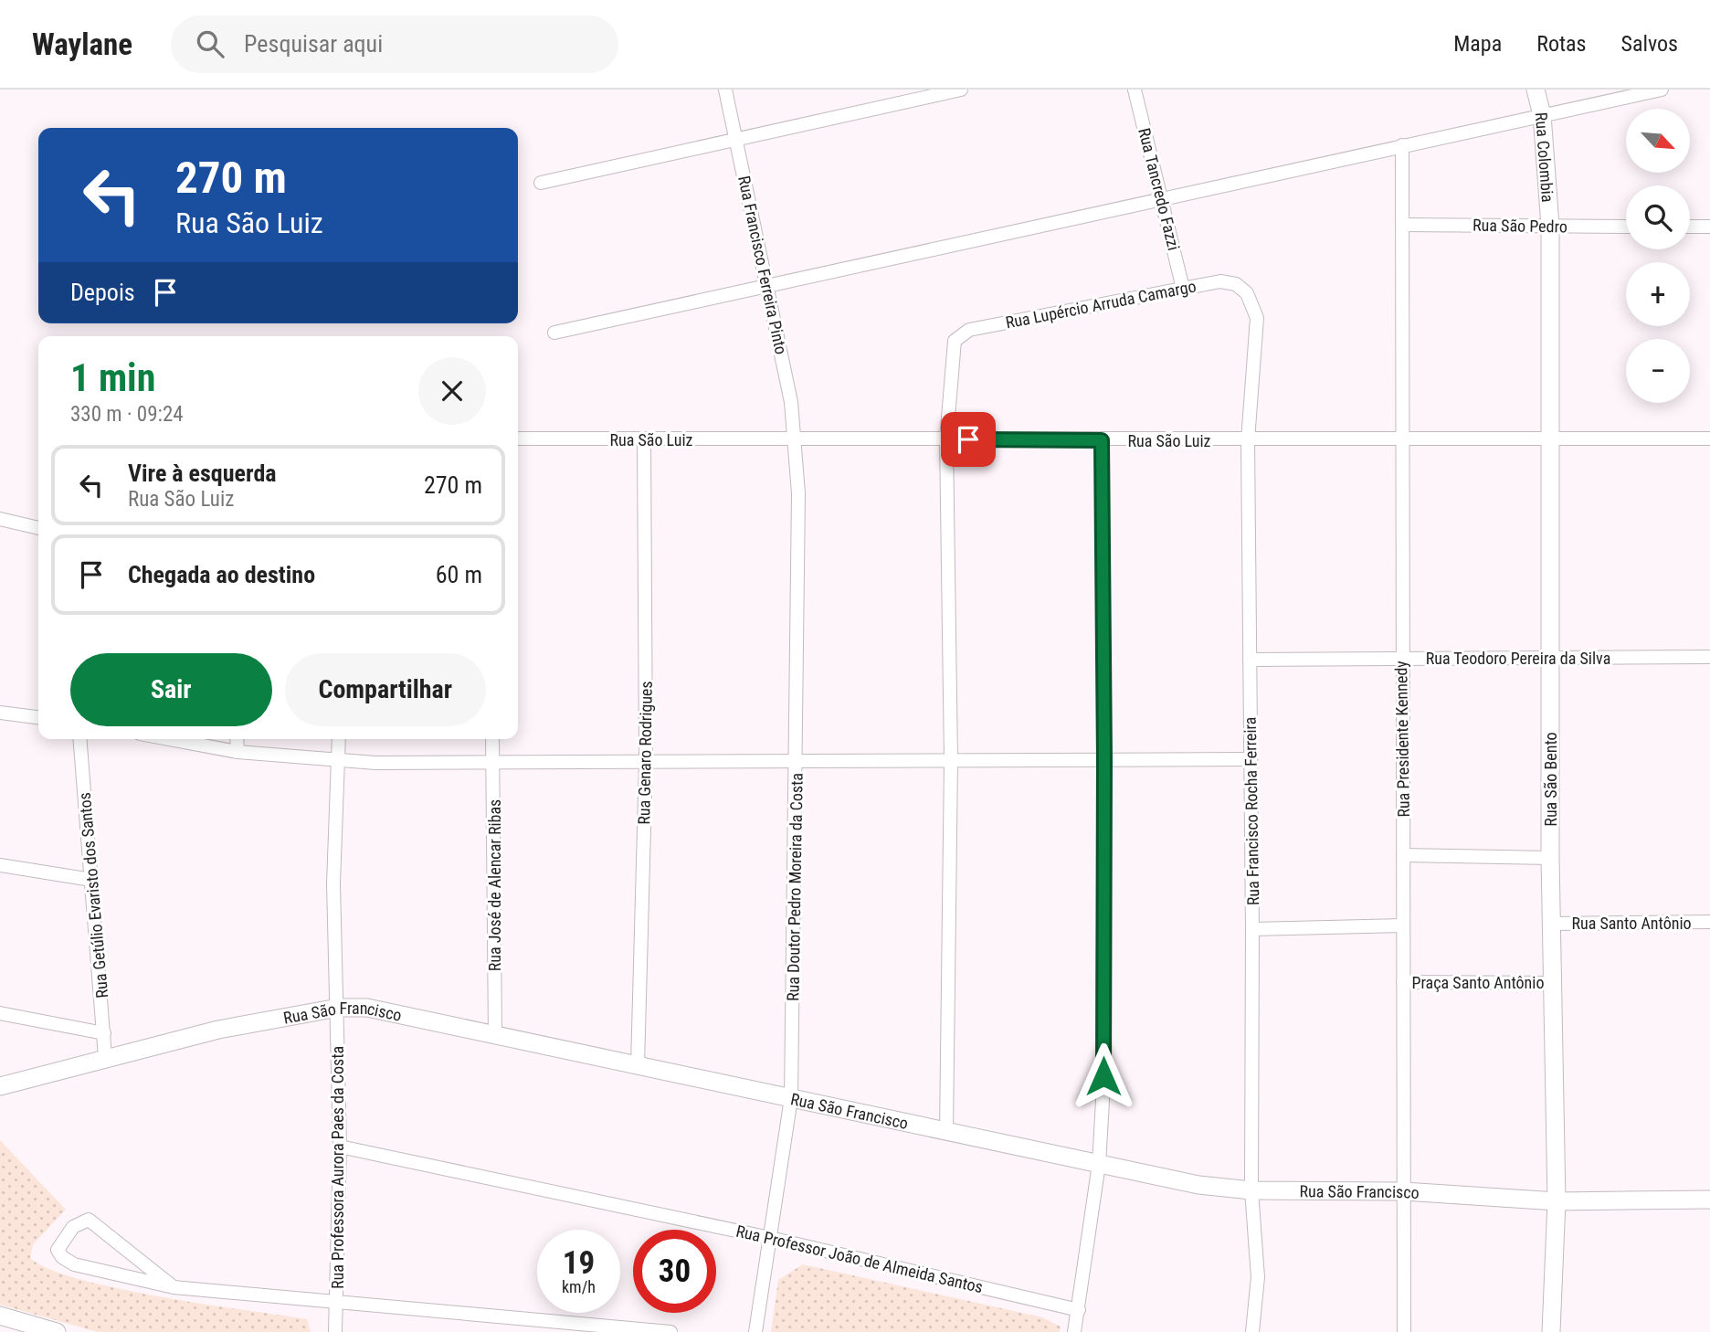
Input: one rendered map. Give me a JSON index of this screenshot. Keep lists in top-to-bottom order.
{
  "streets": {
    "street": [
      "Rua Colombia",
      "Rua Tancredo Fazzi",
      "Rua São Pedro",
      "Rua Francisco Ferreira Pinto",
      "Rua Lupércio Arruda Camargo",
      "Rua São Luiz",
      "Rua Teodoro Pereira da Silva",
      "Rua Presidente Kennedy",
      "Rua Genaro Rodrigues",
      "Rua São Bento",
      "Rua Francisco Rocha Ferreira",
      "Rua José de Alencar Ribas",
      "Rua Doutor Pedro Moreira da Costa",
      "Rua Getúlio Evaristo dos Santos",
      "Rua Santo Antônio",
      "Praça Santo Antônio",
      "Rua São Francisco",
      "Rua Professora Aurora Paes da Costa",
      "Rua Professor João de Almeida Santos"
    ]
  },
  "crossings": [
    ["Rua Colombia", "Rua São Pedro"],
    ["Rua Colombia", "Rua São Bento"],
    ["Rua Tancredo Fazzi", "Rua Lupércio Arruda Camargo"],
    ["Rua São Pedro", "Rua Presidente Kennedy"],
    ["Rua São Pedro", "Rua São Bento"],
    ["Rua Francisco Ferreira Pinto", "Rua São Luiz"],
    ["Rua Francisco Ferreira Pinto", "Rua Doutor Pedro Moreira da Costa"],
    ["Rua Lupércio Arruda Camargo", "Rua São Luiz"],
    ["Rua Lupércio Arruda Camargo", "Rua Francisco Rocha Ferreira"],
    ["Rua São Luiz", "Rua Presidente Kennedy"],
    ["Rua São Luiz", "Rua Genaro Rodrigues"],
    ["Rua São Luiz", "Rua São Bento"],
    ["Rua São Luiz", "Rua Francisco Rocha Ferreira"],
    ["Rua São Luiz", "Rua Doutor Pedro Moreira da Costa"],
    ["Rua Teodoro Pereira da Silva", "Rua Presidente Kennedy"],
    ["Rua Teodoro Pereira da Silva", "Rua São Bento"],
    ["Rua Teodoro Pereira da Silva", "Rua Francisco Rocha Ferreira"],
    ["Rua Presidente Kennedy", "Praça Santo Antônio"],
    ["Rua Presidente Kennedy", "Rua São Francisco"],
    ["Rua Genaro Rodrigues", "Rua São Francisco"],
    ["Rua São Bento", "Rua Santo Antônio"],
    ["Rua São Bento", "Praça Santo Antônio"],
    ["Rua São Bento", "Rua São Francisco"],
    ["Rua Francisco Rocha Ferreira", "Rua São Francisco"],
    ["Rua José de Alencar Ribas", "Rua São Francisco"],
    ["Rua Doutor Pedro Moreira da Costa", "Rua São Francisco"],
    ["Rua Doutor Pedro Moreira da Costa", "Rua Professor João de Almeida Santos"],
    ["Rua Getúlio Evaristo dos Santos", "Rua São Francisco"],
    ["Rua São Francisco", "Rua Professora Aurora Paes da Costa"],
    ["Rua Professora Aurora Paes da Costa", "Rua Professor João de Almeida Santos"]
  ],
  "north": "bottom right",
  "page": {
    "header": "Waylane",
    "search": "Pesquisar aqui",
    "nav": ["Mapa", "Rotas", "Salvos"],
    "map_buttons": ["+", "−"],
    "turn": ["270 m", "Rua São Luiz"],
    "then": "Depois",
    "heading": ["1 min", "330 m · 09:24"],
    "list": [
      {
        "name": "Vire à esquerda",
        "note": "Rua São Luiz",
        "value": "270 m"
      },
      {
        "name": "Chegada ao destino",
        "value": "60 m"
      }
    ],
    "buttons": ["Sair", "Compartilhar"],
    "speed": "19 km/h",
    "limit": "30"
  }
}
